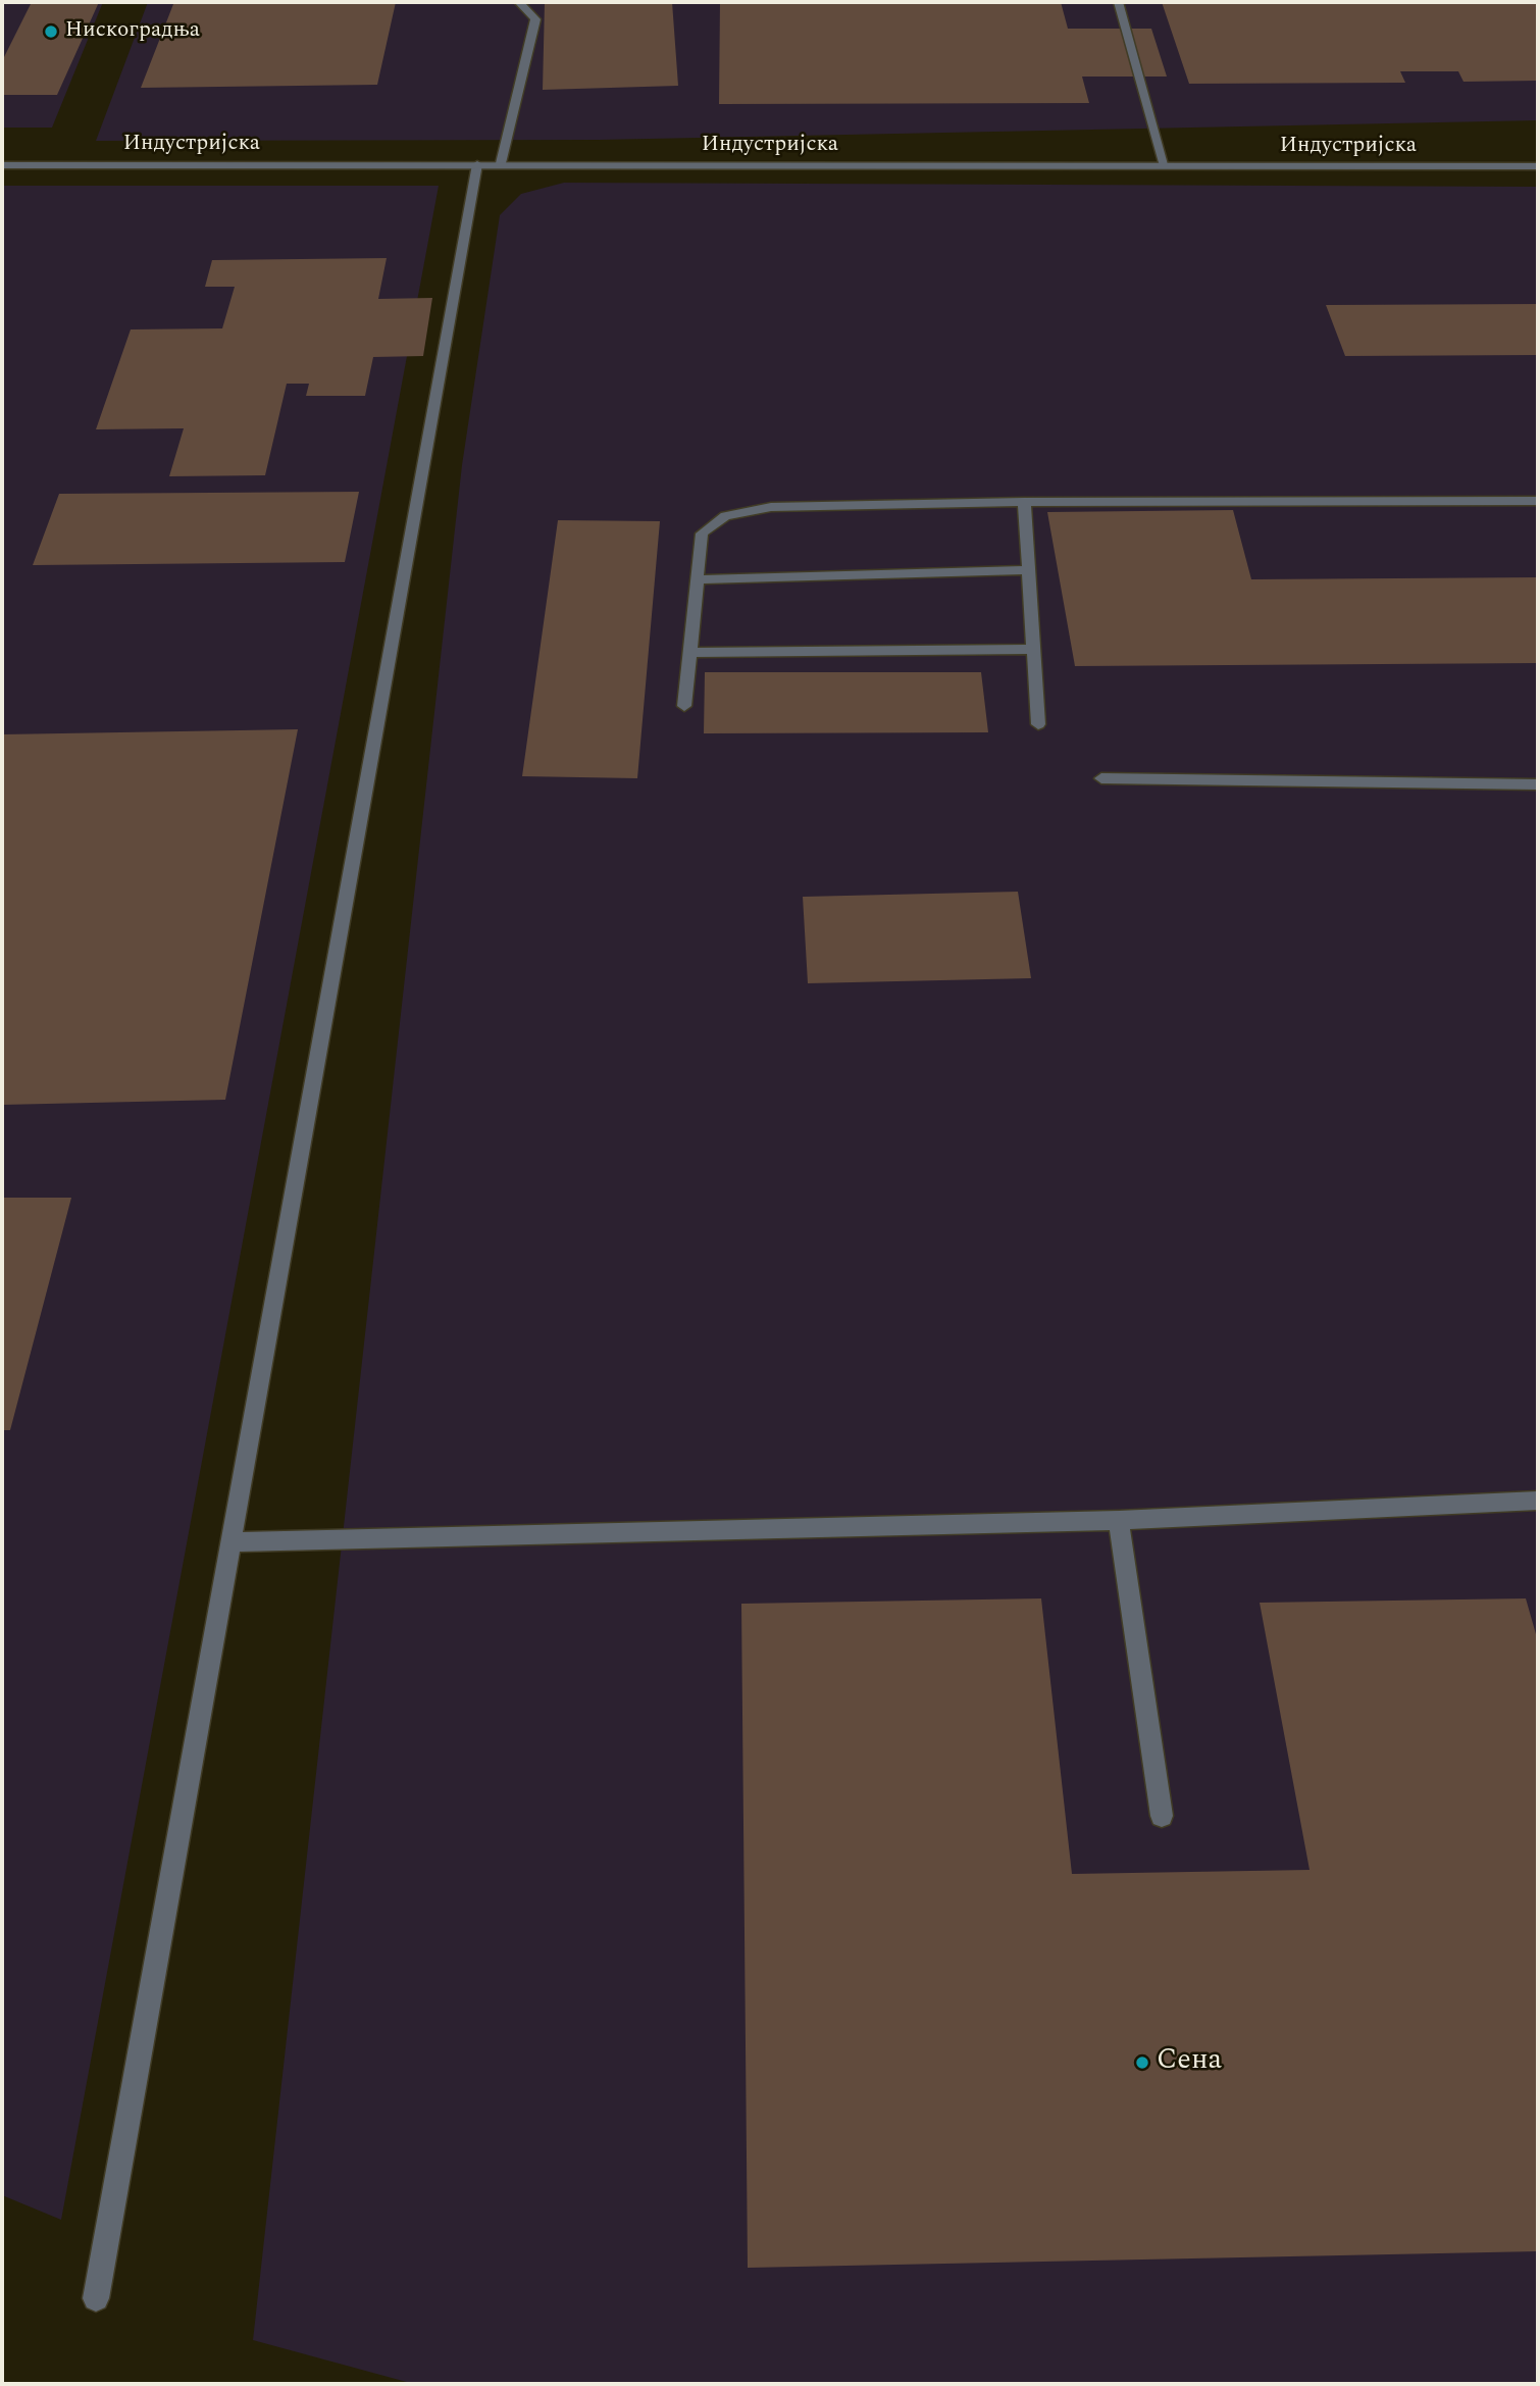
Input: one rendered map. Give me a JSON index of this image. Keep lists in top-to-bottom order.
{
  "streets": {
    "street": ["Индустријска"]
  },
  "places": ["Нискоградња", "Сена"]
}
